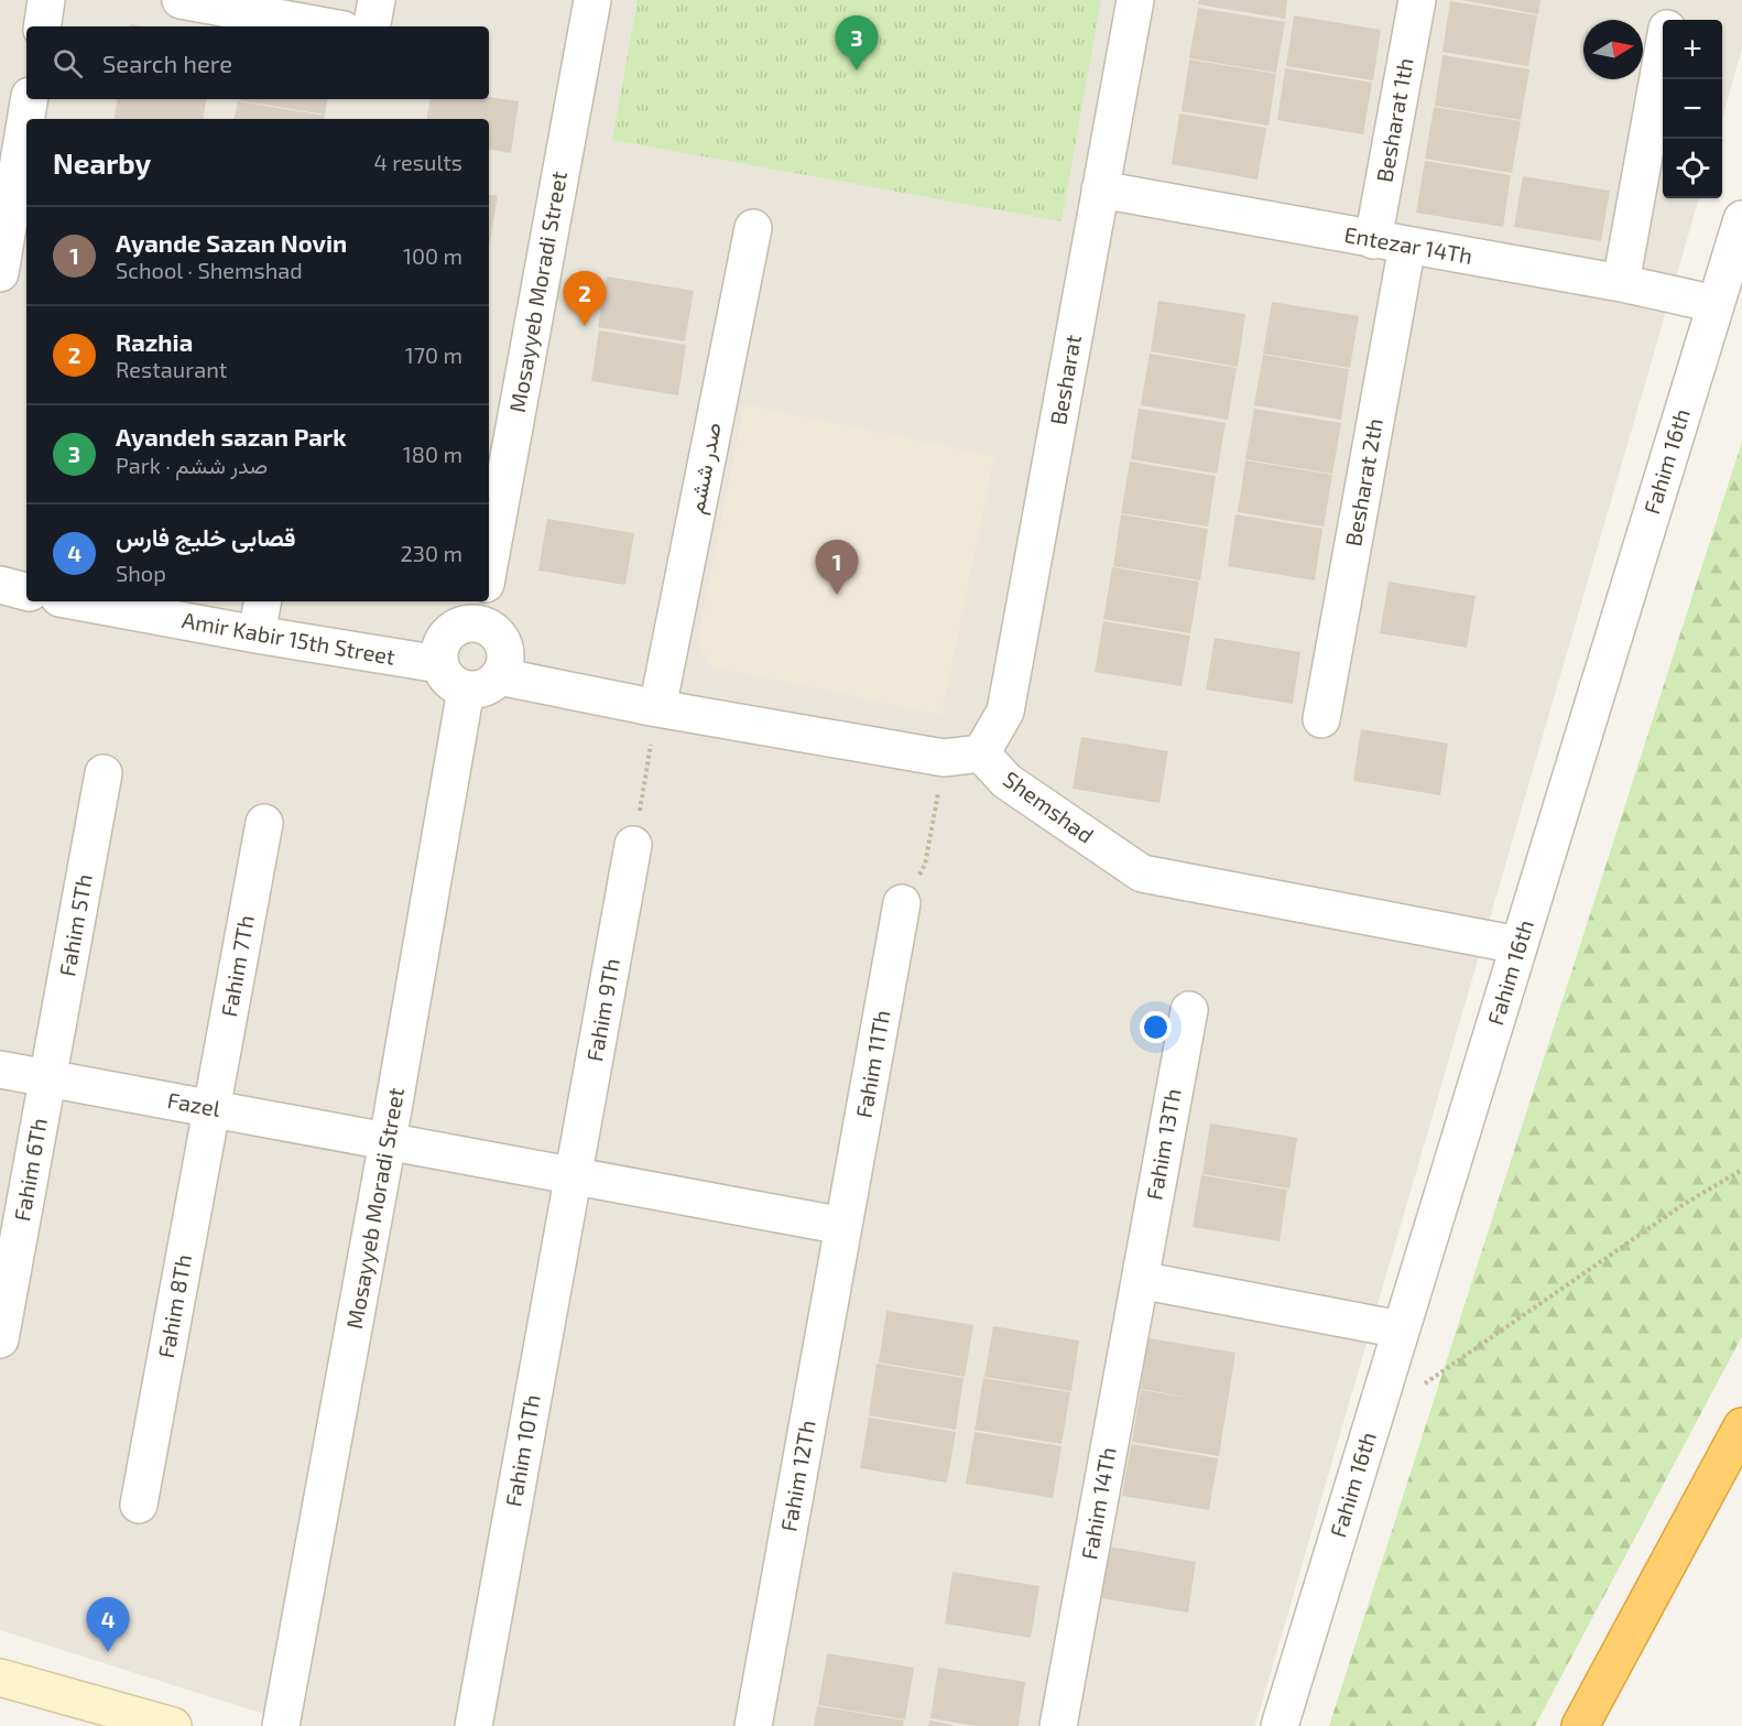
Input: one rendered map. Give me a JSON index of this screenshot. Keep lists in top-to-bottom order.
{
  "streets": {
    "street": [
      "Besharat 1th",
      "Entezar 14Th",
      "Mosayyeb Moradi Street",
      "Besharat",
      "Fahim 16th",
      "صدر ششم",
      "Besharat 2th",
      "Amir Kabir 15th Street",
      "Shemshad",
      "Fahim 5Th",
      "Fahim 7Th",
      "Fahim 9Th",
      "Fahim 11Th",
      "Fazel",
      "Fahim 13Th",
      "Fahim 6Th",
      "Fahim 8Th",
      "Fahim 10Th",
      "Fahim 12Th",
      "Fahim 14Th"
    ]
  },
  "crossings": [
    ["Besharat 1th", "Entezar 14Th"],
    ["Entezar 14Th", "Besharat"],
    ["Entezar 14Th", "Fahim 16th"],
    ["Entezar 14Th", "Besharat 2th"],
    ["Mosayyeb Moradi Street", "Amir Kabir 15th Street"],
    ["Mosayyeb Moradi Street", "Fazel"],
    ["Besharat", "Shemshad"],
    ["Fahim 16th", "Shemshad"],
    ["Fahim 5Th", "Fazel"],
    ["Fahim 5Th", "Fahim 6Th"],
    ["Fahim 7Th", "Fazel"],
    ["Fahim 7Th", "Fahim 8Th"],
    ["Fahim 9Th", "Fazel"],
    ["Fahim 9Th", "Fahim 10Th"],
    ["Fahim 11Th", "Fazel"],
    ["Fahim 11Th", "Fahim 12Th"],
    ["Fazel", "Fahim 6Th"],
    ["Fazel", "Fahim 8Th"],
    ["Fazel", "Fahim 10Th"],
    ["Fazel", "Fahim 12Th"],
    ["Fahim 13Th", "Fahim 14Th"]
  ],
  "north": "right",
  "page": {
    "pins": [
      "3",
      "2",
      "1",
      "4"
    ],
    "map_buttons": ["+", "−"],
    "search": "Search here",
    "heading": ["Nearby", "4 results"],
    "list": [
      {
        "mark": "1",
        "name": "Ayande Sazan Novin",
        "note": "School · Shemshad",
        "value": "100 m"
      },
      {
        "mark": "2",
        "name": "Razhia",
        "note": "Restaurant",
        "value": "170 m"
      },
      {
        "mark": "3",
        "name": "Ayandeh sazan Park",
        "note": "Park · صدر ششم",
        "value": "180 m"
      },
      {
        "mark": "4",
        "name": "قصابی خلیج فارس",
        "note": "Shop",
        "value": "230 m"
      }
    ]
  }
}
